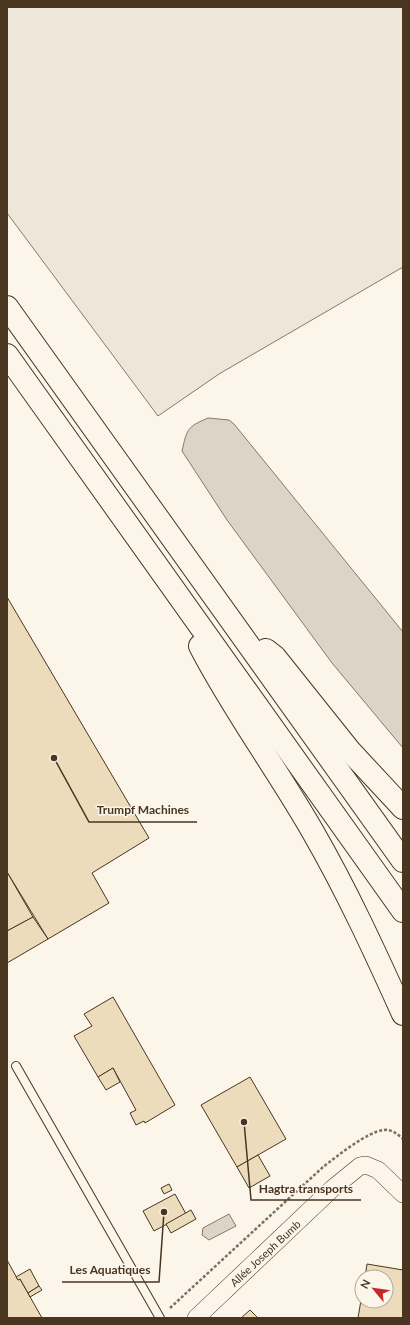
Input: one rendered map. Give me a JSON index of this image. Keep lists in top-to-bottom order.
{
  "streets": {
    "street": ["Allée Joseph Bumb"]
  },
  "places": ["Trumpf Machines", "Hagtra transports", "Les Aquatiques"],
  "north": "top left"
}
